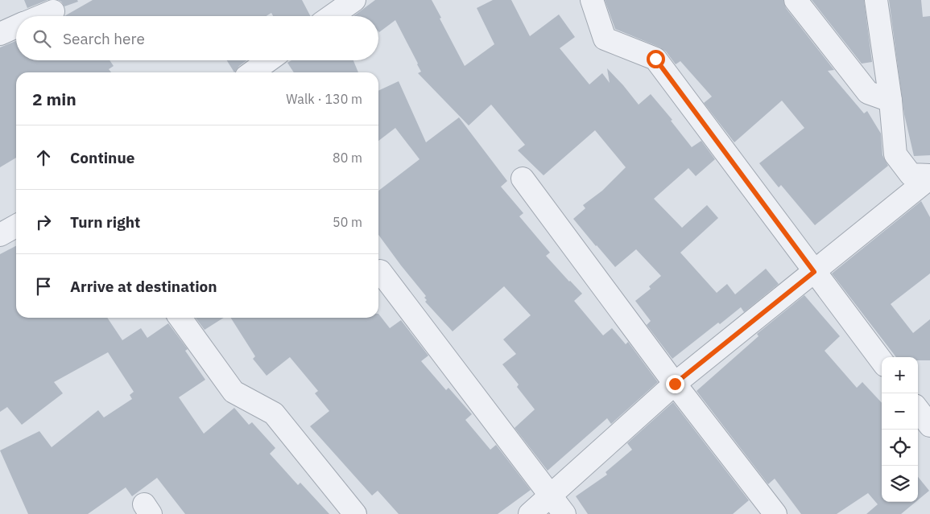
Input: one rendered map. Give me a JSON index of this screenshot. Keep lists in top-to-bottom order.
{
  "page": {
    "search": "Search here",
    "heading": ["2 min", "Walk · 130 m"],
    "list": [
      ["Continue", "80 m"],
      ["Turn right", "50 m"],
      "Arrive at destination"
    ],
    "map_buttons": ["+", "−"]
  }
}
